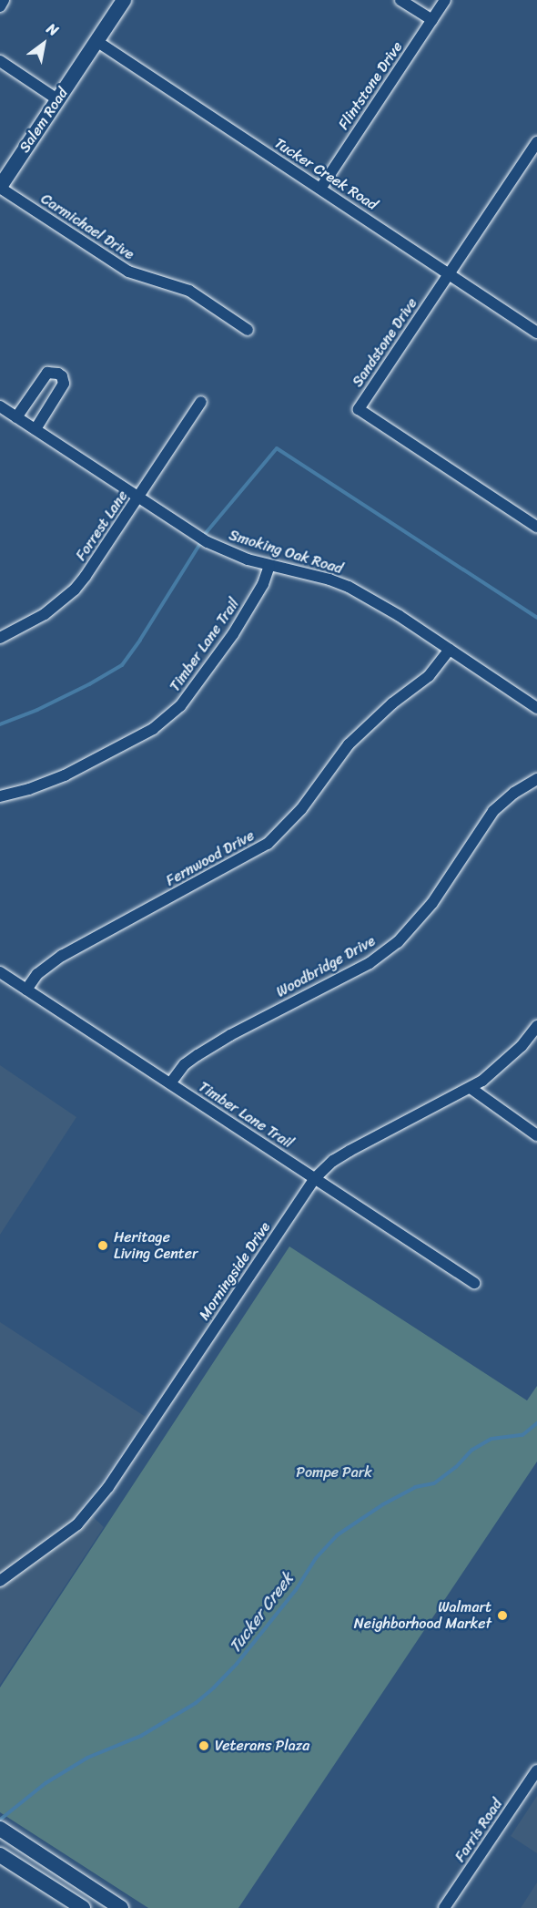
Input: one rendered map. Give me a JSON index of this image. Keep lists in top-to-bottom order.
{
  "streets": {
    "main road": ["Salem Road"],
    "street": [
      "Flintstone Drive",
      "Tucker Creek Road",
      "Carmichael Drive",
      "Sandstone Drive",
      "Forrest Lane",
      "Smoking Oak Road",
      "Timber Lane Trail",
      "Fernwood Drive",
      "Woodbridge Drive",
      "Morningside Drive",
      "Farris Road"
    ]
  },
  "crossings": [
    ["Flintstone Drive", "Tucker Creek Road"],
    ["Salem Road", "Tucker Creek Road"],
    ["Salem Road", "Carmichael Drive"],
    ["Tucker Creek Road", "Sandstone Drive"],
    ["Forrest Lane", "Smoking Oak Road"],
    ["Smoking Oak Road", "Timber Lane Trail"],
    ["Smoking Oak Road", "Fernwood Drive"],
    ["Timber Lane Trail", "Fernwood Drive"],
    ["Timber Lane Trail", "Woodbridge Drive"],
    ["Timber Lane Trail", "Morningside Drive"]
  ],
  "water": ["Tucker Creek"],
  "parks": ["Pompe Park"],
  "places": ["Heritage Living Center", "Walmart Neighborhood Market", "Veterans Plaza"],
  "north": "top right"
}
